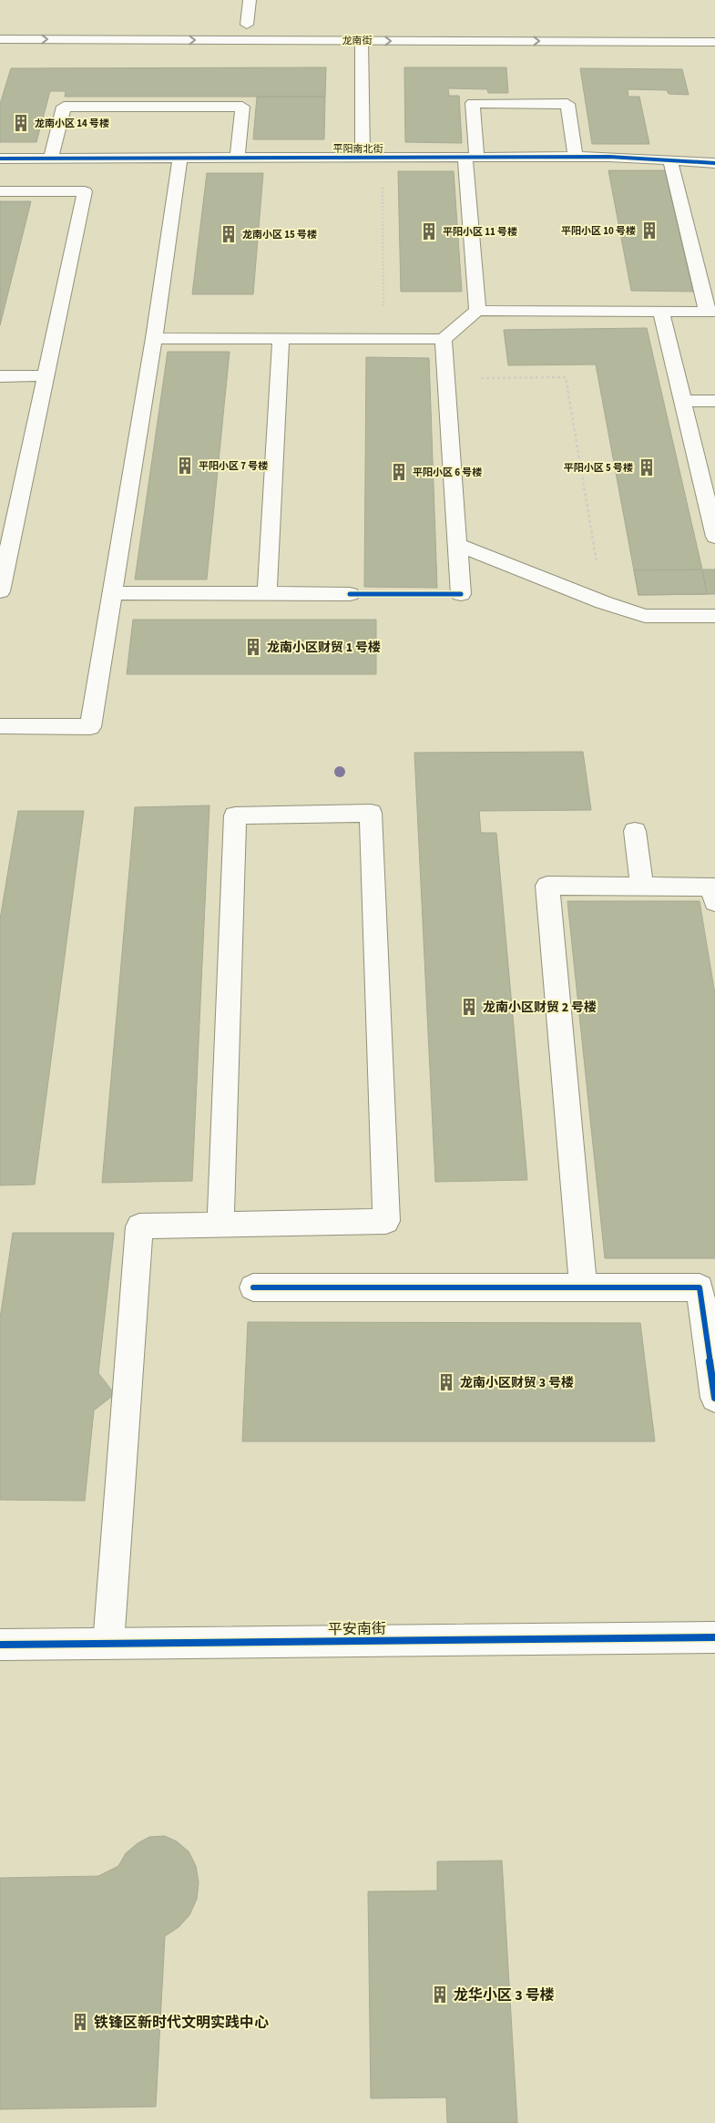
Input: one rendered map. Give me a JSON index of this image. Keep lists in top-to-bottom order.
{
  "streets": {
    "street": ["龙南街", "平阳南北街", "平安南街"]
  },
  "one_way": ["龙南街"],
  "places": {
    "building": [
      "龙南小区 14 号楼",
      "平阳小区 10 号楼",
      "平阳小区 11 号楼",
      "龙南小区 15 号楼",
      "平阳小区 7 号楼",
      "平阳小区 5 号楼",
      "平阳小区 6 号楼",
      "龙南小区财贸 1 号楼",
      "龙南小区财贸 2 号楼",
      "龙南小区财贸 3 号楼",
      "龙华小区 3 号楼",
      "铁锋区新时代文明实践中心"
    ]
  }
}
